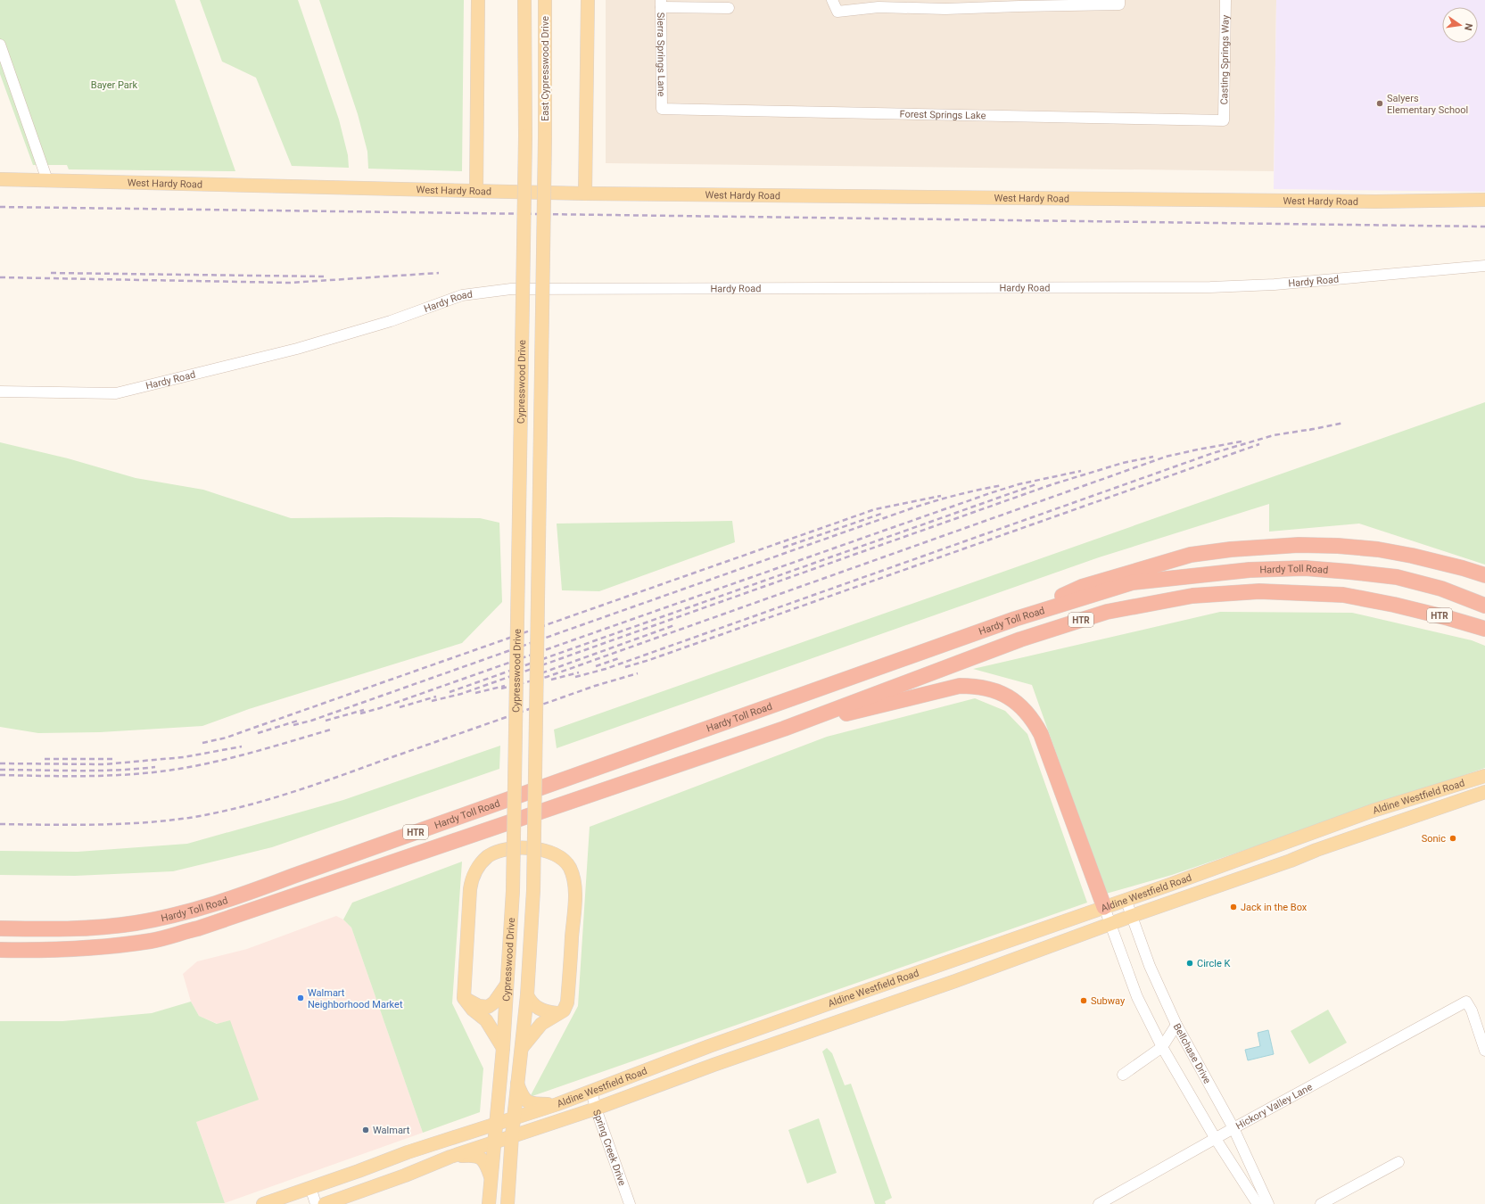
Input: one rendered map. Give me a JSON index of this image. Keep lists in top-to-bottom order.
{
  "streets": {
    "highway": ["Hardy Toll Road", "HTR"],
    "main road": [
      "East Cypresswood Drive",
      "West Hardy Road",
      "Cypresswood Drive",
      "Aldine Westfield Road"
    ],
    "street": [
      "Sierra Springs Lane",
      "Casting Springs Way",
      "Forest Springs Lake",
      "Hardy Road",
      "Bellchase Drive",
      "Hickory Valley Lane",
      "Spring Creek Drive"
    ]
  },
  "crossings": [
    ["Sierra Springs Lane", "Forest Springs Lake"],
    ["Casting Springs Way", "Forest Springs Lake"],
    ["East Cypresswood Drive", "Cypresswood Drive"],
    ["Cypresswood Drive", "Aldine Westfield Road"],
    ["Aldine Westfield Road", "Bellchase Drive"],
    ["Aldine Westfield Road", "Spring Creek Drive"],
    ["Bellchase Drive", "Hickory Valley Lane"]
  ],
  "parks": ["Bayer Park"],
  "places": [
    "Salyers Elementary School",
    "Sonic",
    "Jack in the Box",
    "Circle K",
    "Walmart Neighborhood Market",
    "Subway",
    "Walmart"
  ],
  "north": "right"
}
